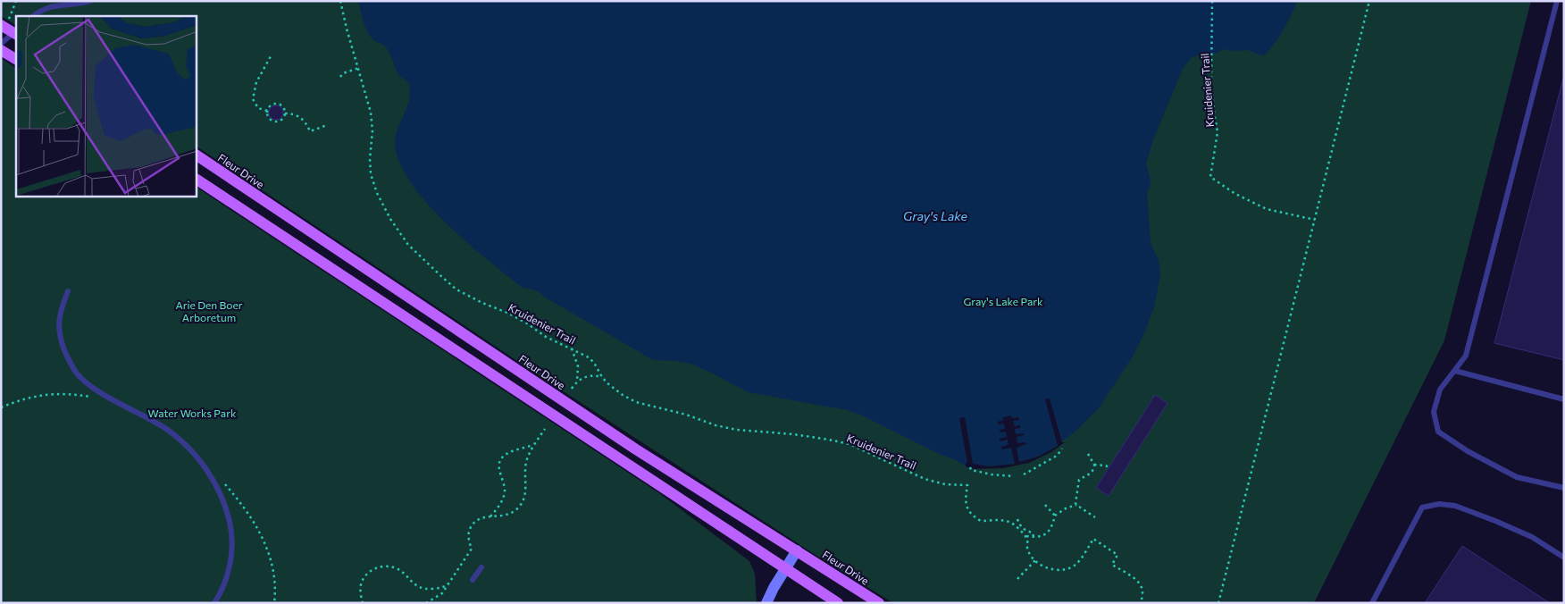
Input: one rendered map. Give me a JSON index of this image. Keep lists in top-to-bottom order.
{
  "streets": {
    "main road": ["Fleur Drive"],
    "path": ["Kruidenier Trail"]
  },
  "water": ["Gray's Lake"],
  "parks": ["Gray's Lake Park", "Arie Den Boer Arboretum", "Water Works Park"]
}
